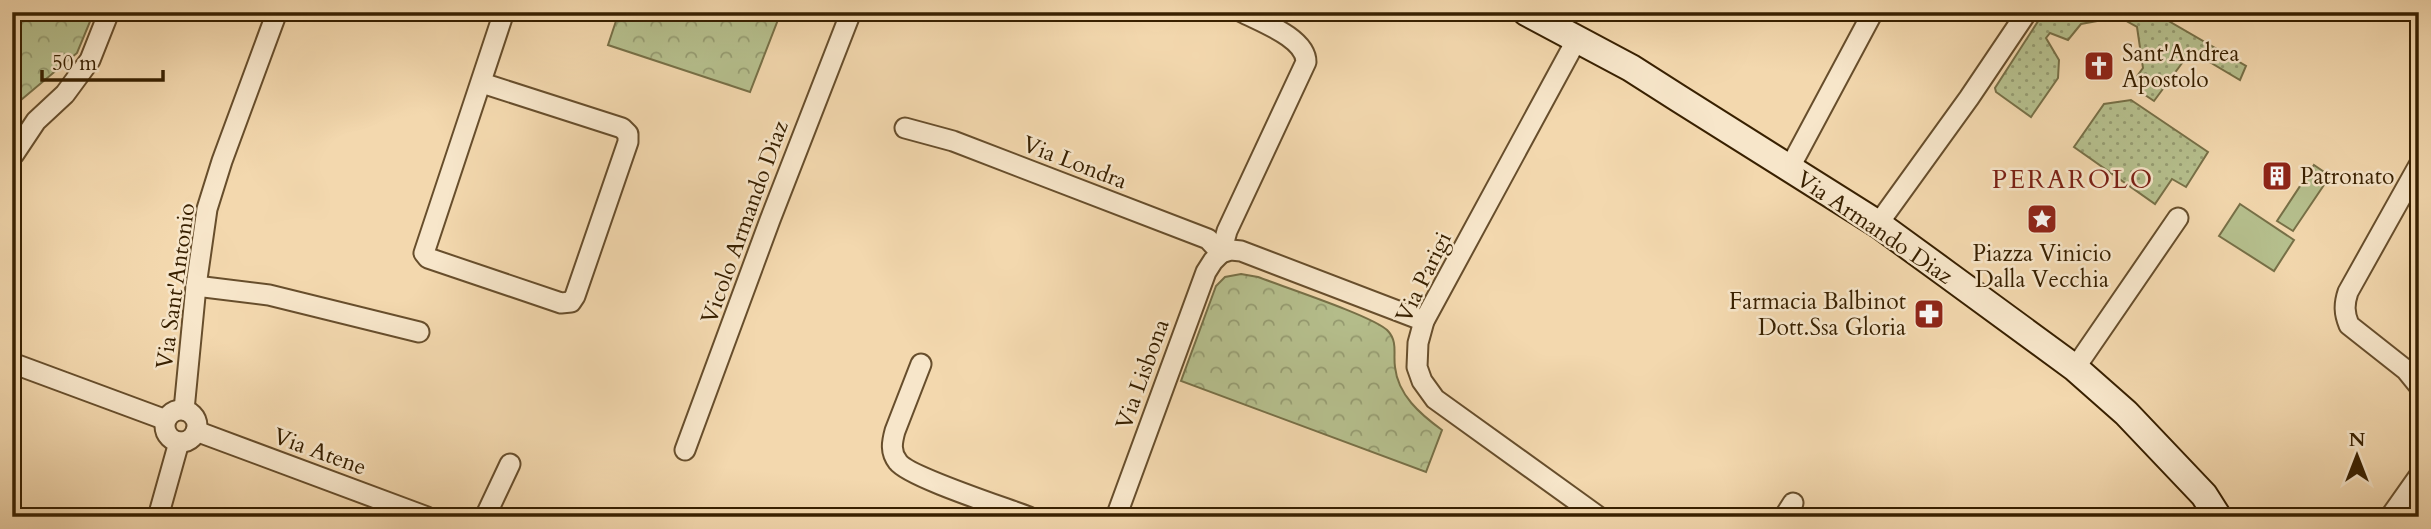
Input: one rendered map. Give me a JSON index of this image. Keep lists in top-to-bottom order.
{
  "streets": {
    "street": [
      "Via Londra",
      "Vicolo Armando Diaz",
      "Via Armando Diaz",
      "Via Parigi",
      "Via Sant'Antonio",
      "Via Lisbona",
      "Via Atene"
    ]
  },
  "crossings": [
    ["Via Londra", "Via Parigi"],
    ["Via Londra", "Via Lisbona"],
    ["Via Armando Diaz", "Via Parigi"],
    ["Via Sant'Antonio", "Via Atene"]
  ],
  "districts": ["PERAROLO"],
  "places": {
    "church": ["Sant'Andrea Apostolo"],
    "building": ["Patronato"],
    "place": ["Piazza Vinicio Dalla Vecchia"],
    "pharmacy": ["Farmacia Balbinot Dott.Ssa Gloria"]
  },
  "scale_bar": "50 m",
  "north": "top"
}
